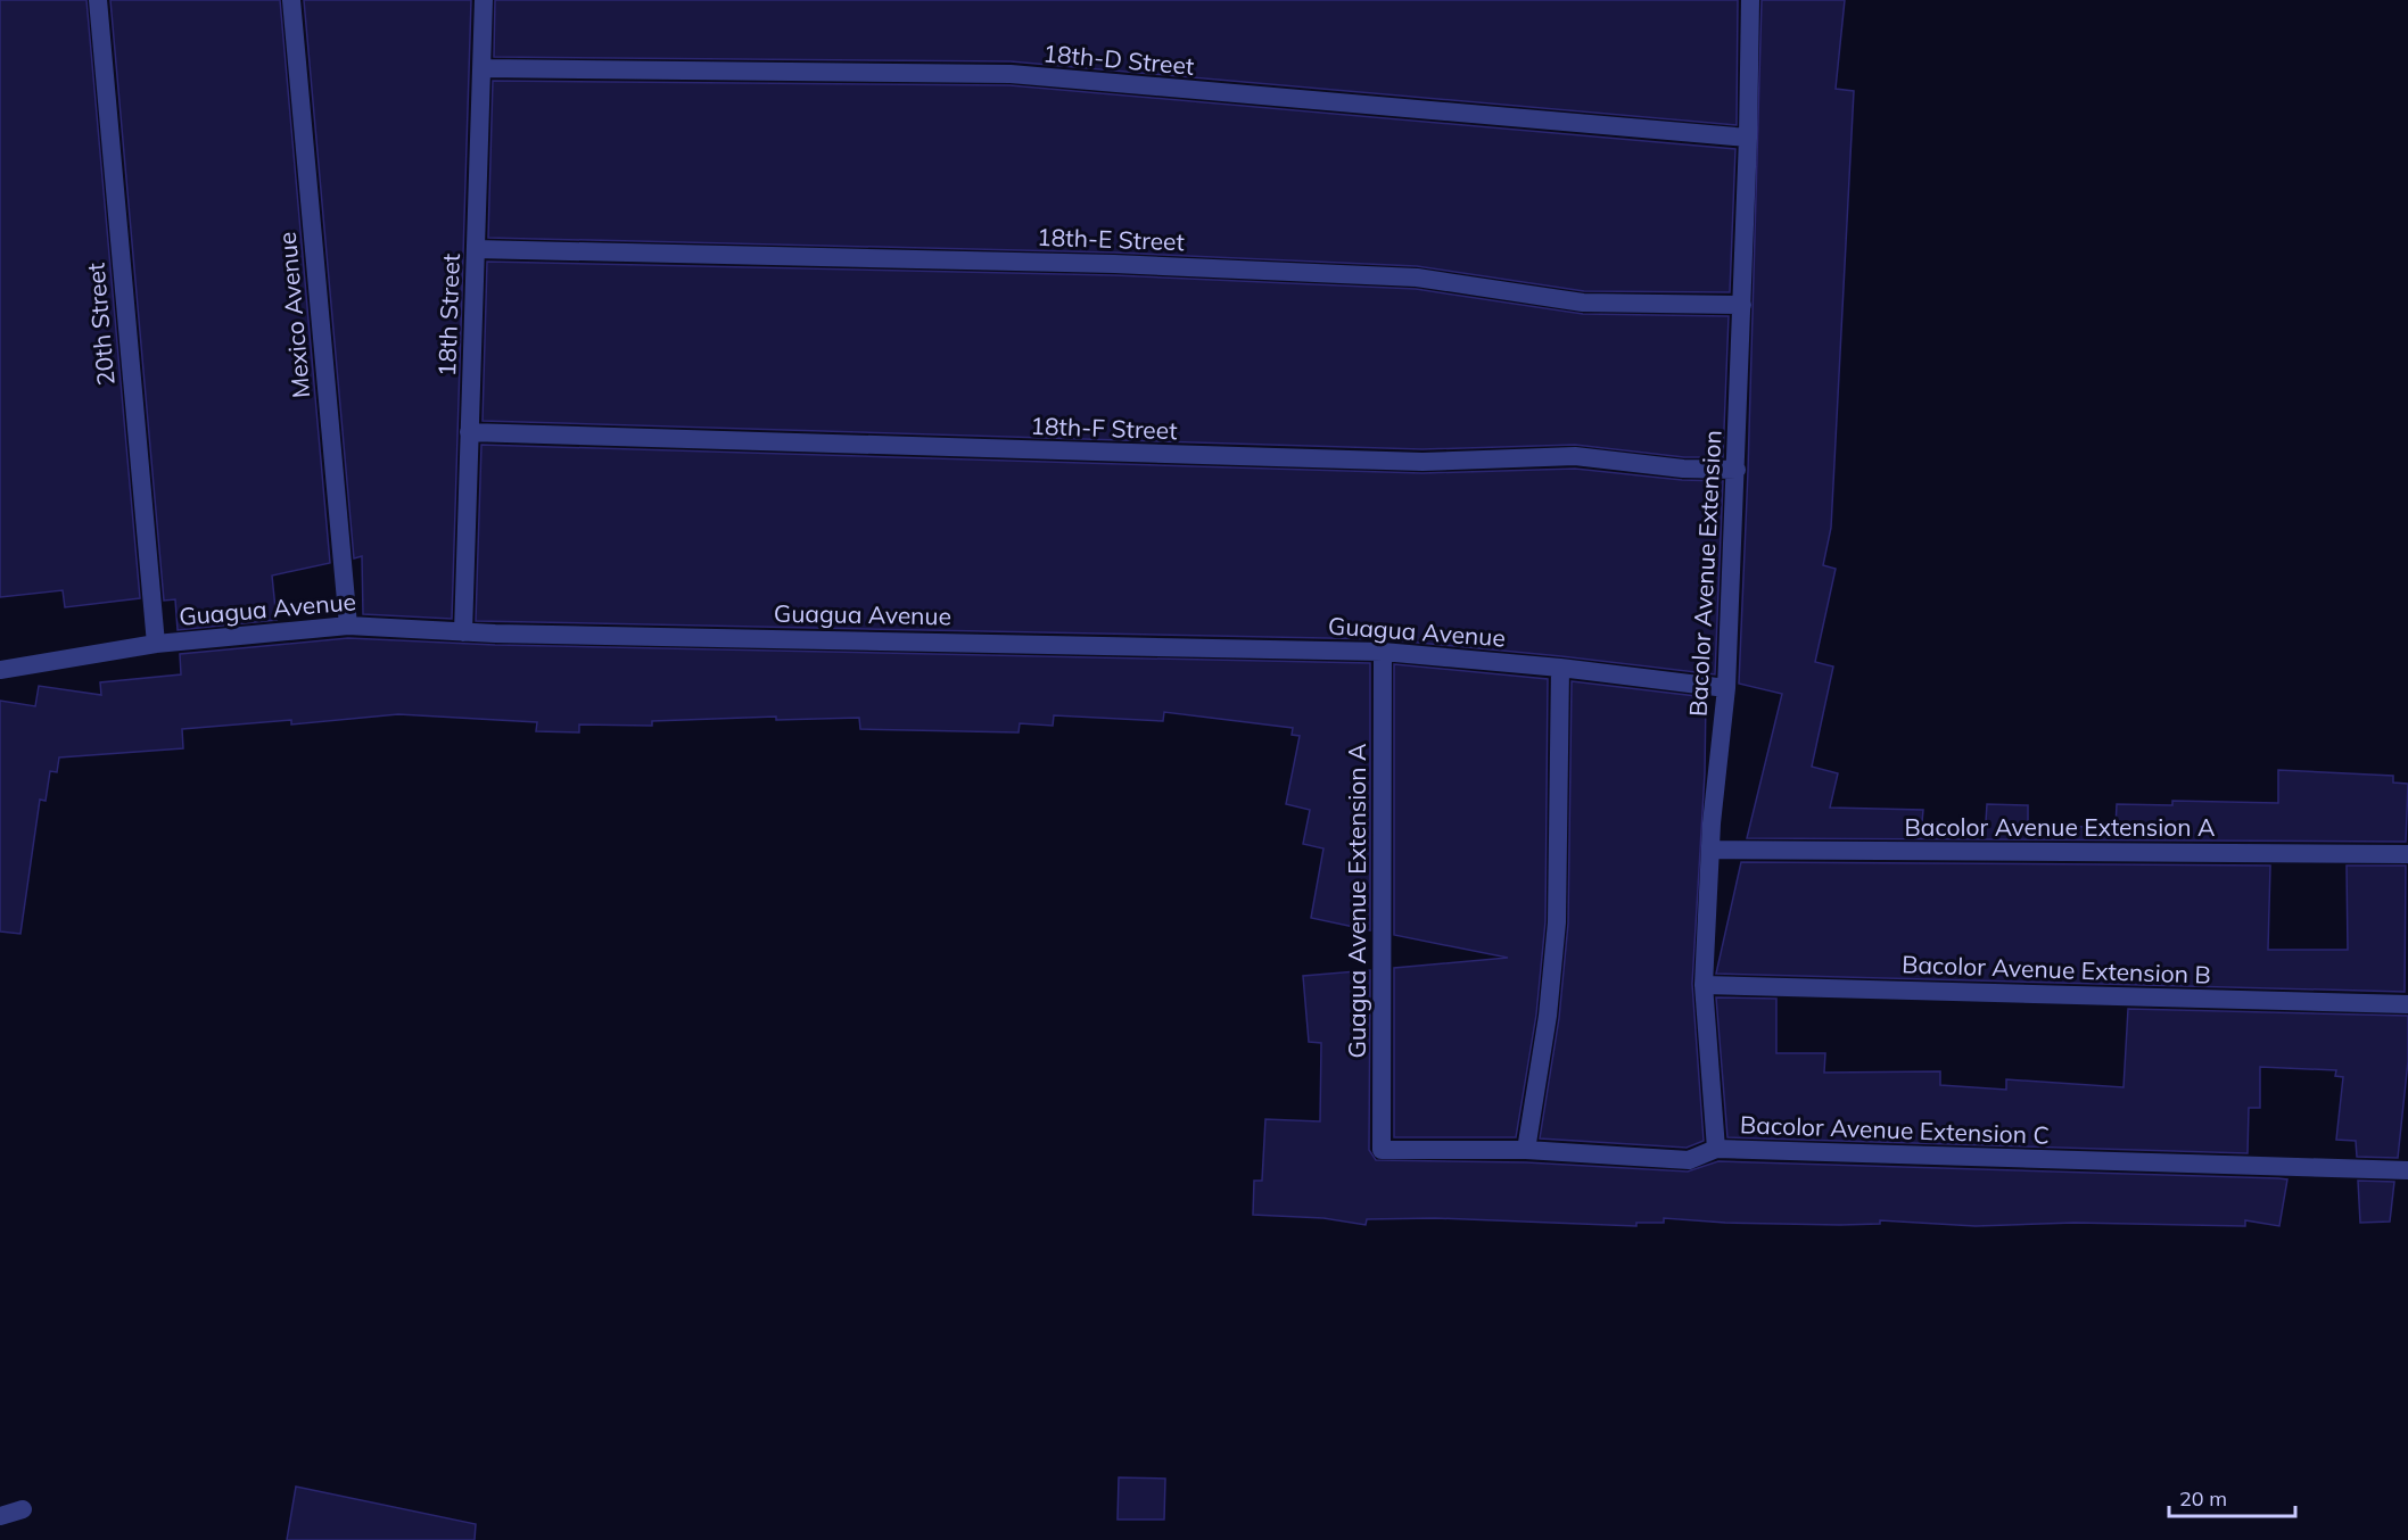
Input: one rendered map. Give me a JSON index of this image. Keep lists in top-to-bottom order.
{
  "streets": {
    "street": [
      "18th-D Street",
      "18th-E Street",
      "Mexico Avenue",
      "18th Street",
      "20th Street",
      "18th-F Street",
      "Bacolor Avenue Extension",
      "Guagua Avenue",
      "Bacolor Avenue Extension A",
      "Guagua Avenue Extension A",
      "Bacolor Avenue Extension B",
      "Bacolor Avenue Extension C"
    ]
  },
  "crossings": [
    ["18th-D Street", "18th Street"],
    ["18th-D Street", "Bacolor Avenue Extension"],
    ["18th-E Street", "18th Street"],
    ["18th-E Street", "Bacolor Avenue Extension"],
    ["Mexico Avenue", "Guagua Avenue"],
    ["18th Street", "18th-F Street"],
    ["18th Street", "Guagua Avenue"],
    ["20th Street", "Guagua Avenue"],
    ["18th-F Street", "Bacolor Avenue Extension"],
    ["Bacolor Avenue Extension", "Guagua Avenue"],
    ["Bacolor Avenue Extension", "Bacolor Avenue Extension A"],
    ["Bacolor Avenue Extension", "Bacolor Avenue Extension B"],
    ["Bacolor Avenue Extension", "Bacolor Avenue Extension C"],
    ["Guagua Avenue", "Guagua Avenue Extension A"],
    ["Guagua Avenue Extension A", "Bacolor Avenue Extension C"]
  ],
  "scale_bar": "20 m"
}
